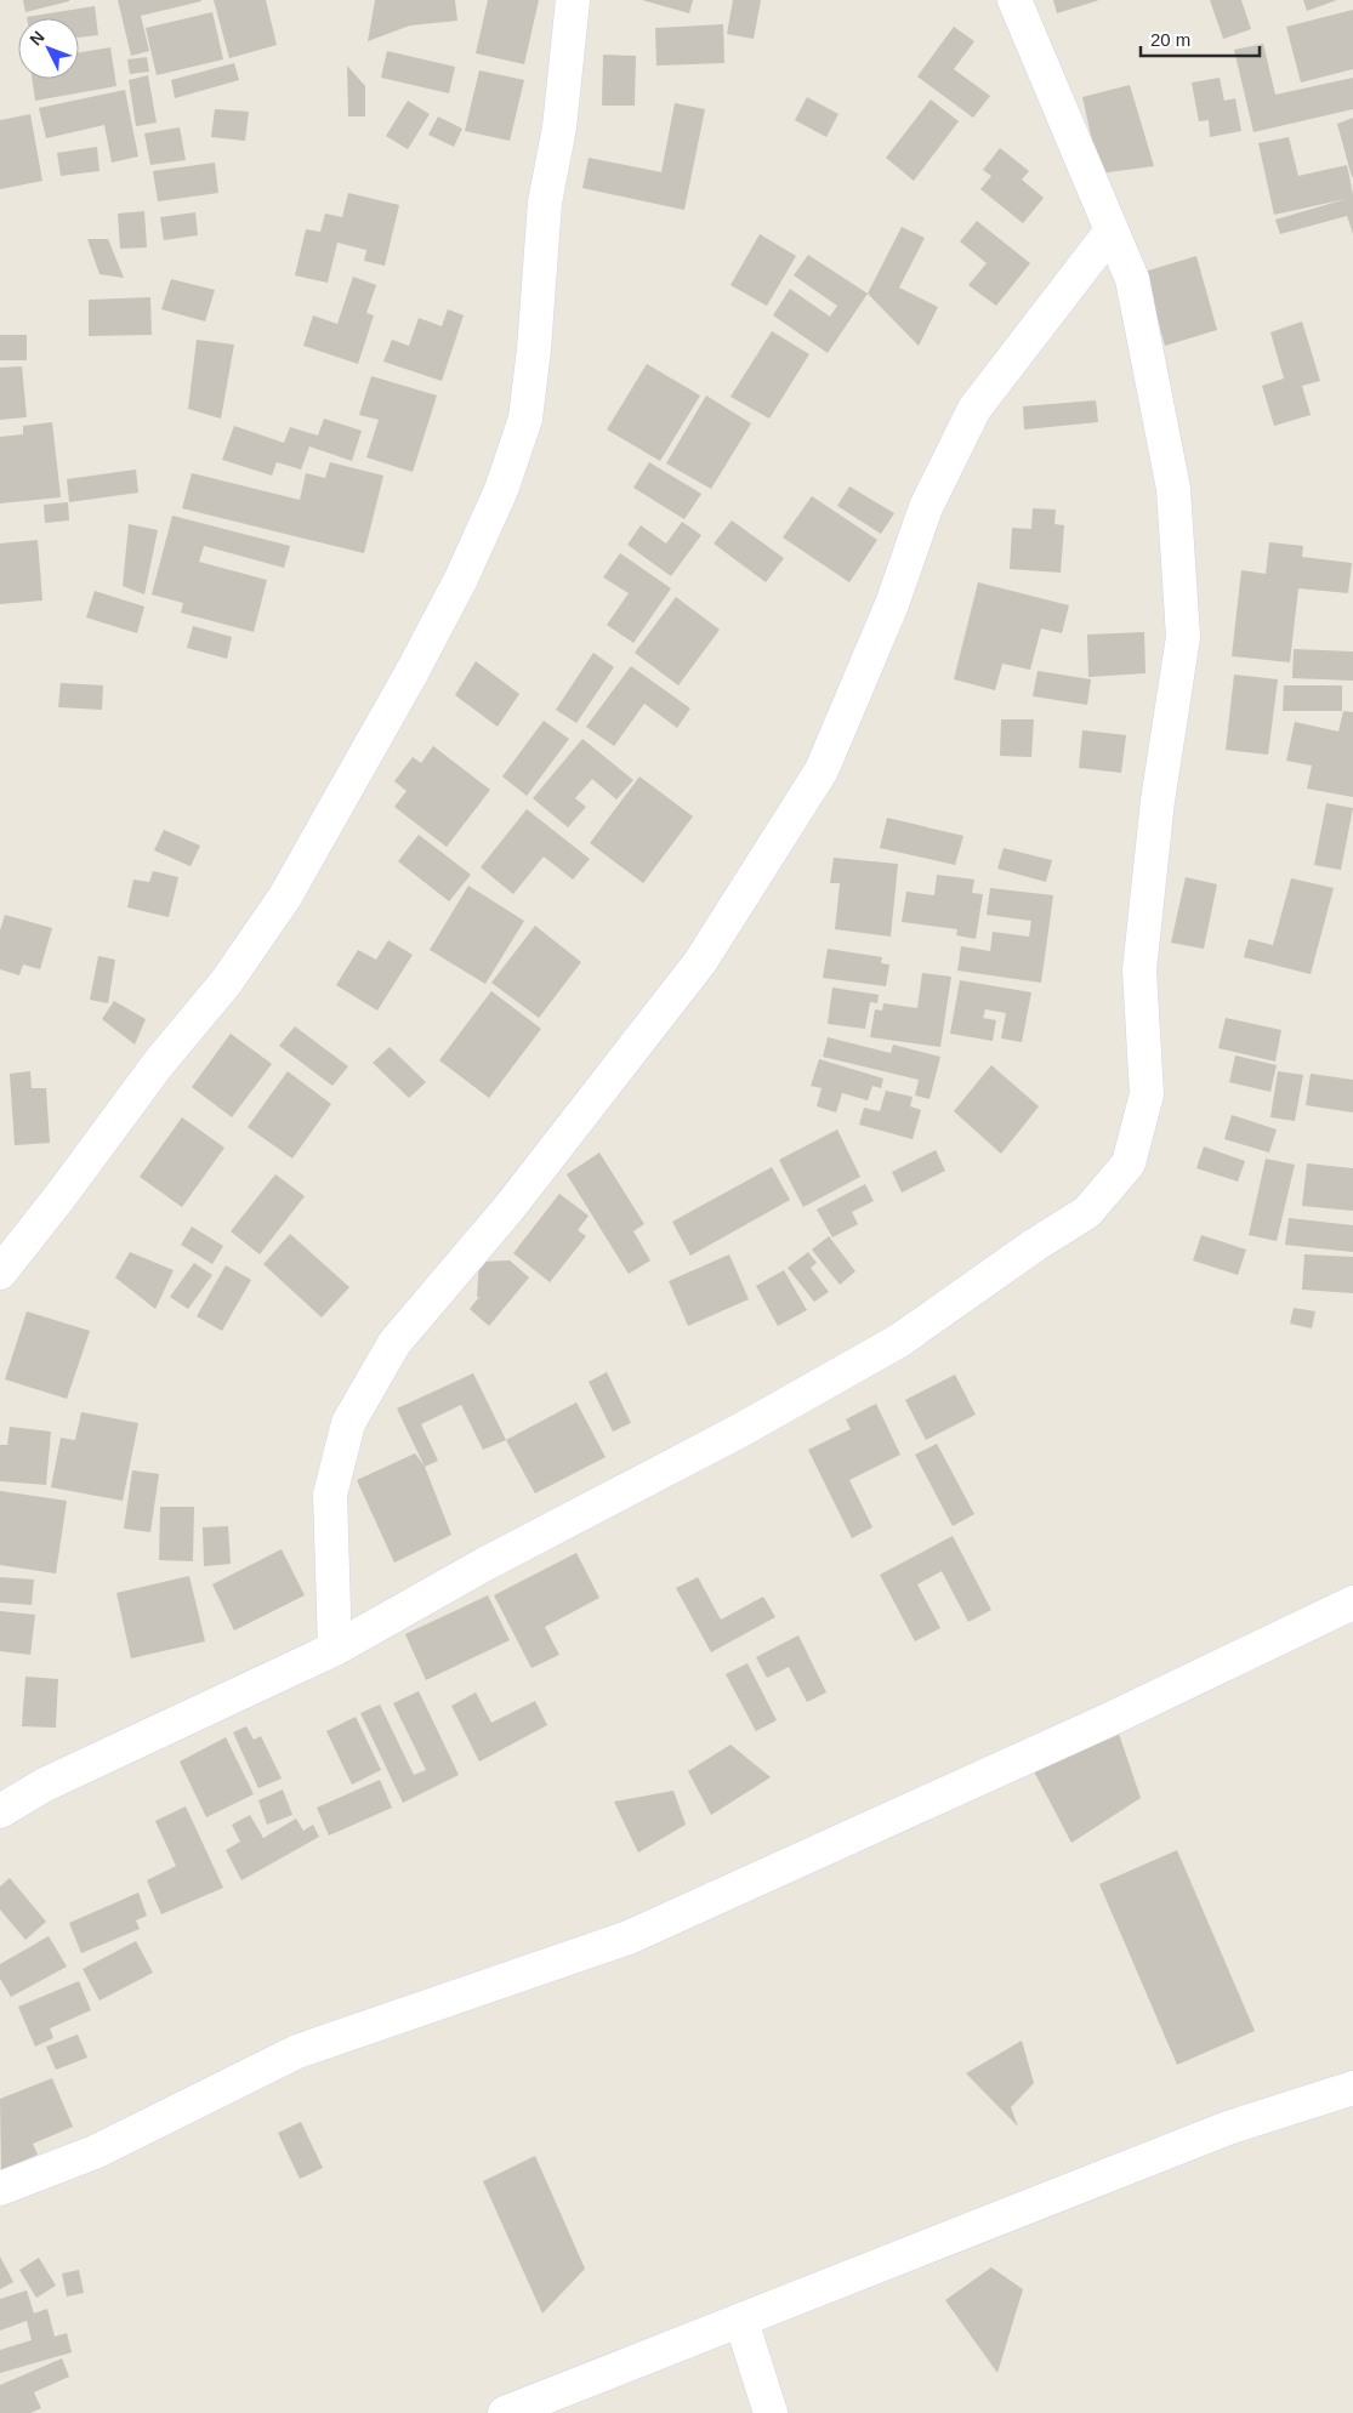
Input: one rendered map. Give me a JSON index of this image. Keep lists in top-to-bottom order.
{
  "scale_bar": "20 m",
  "north": "top left"
}
